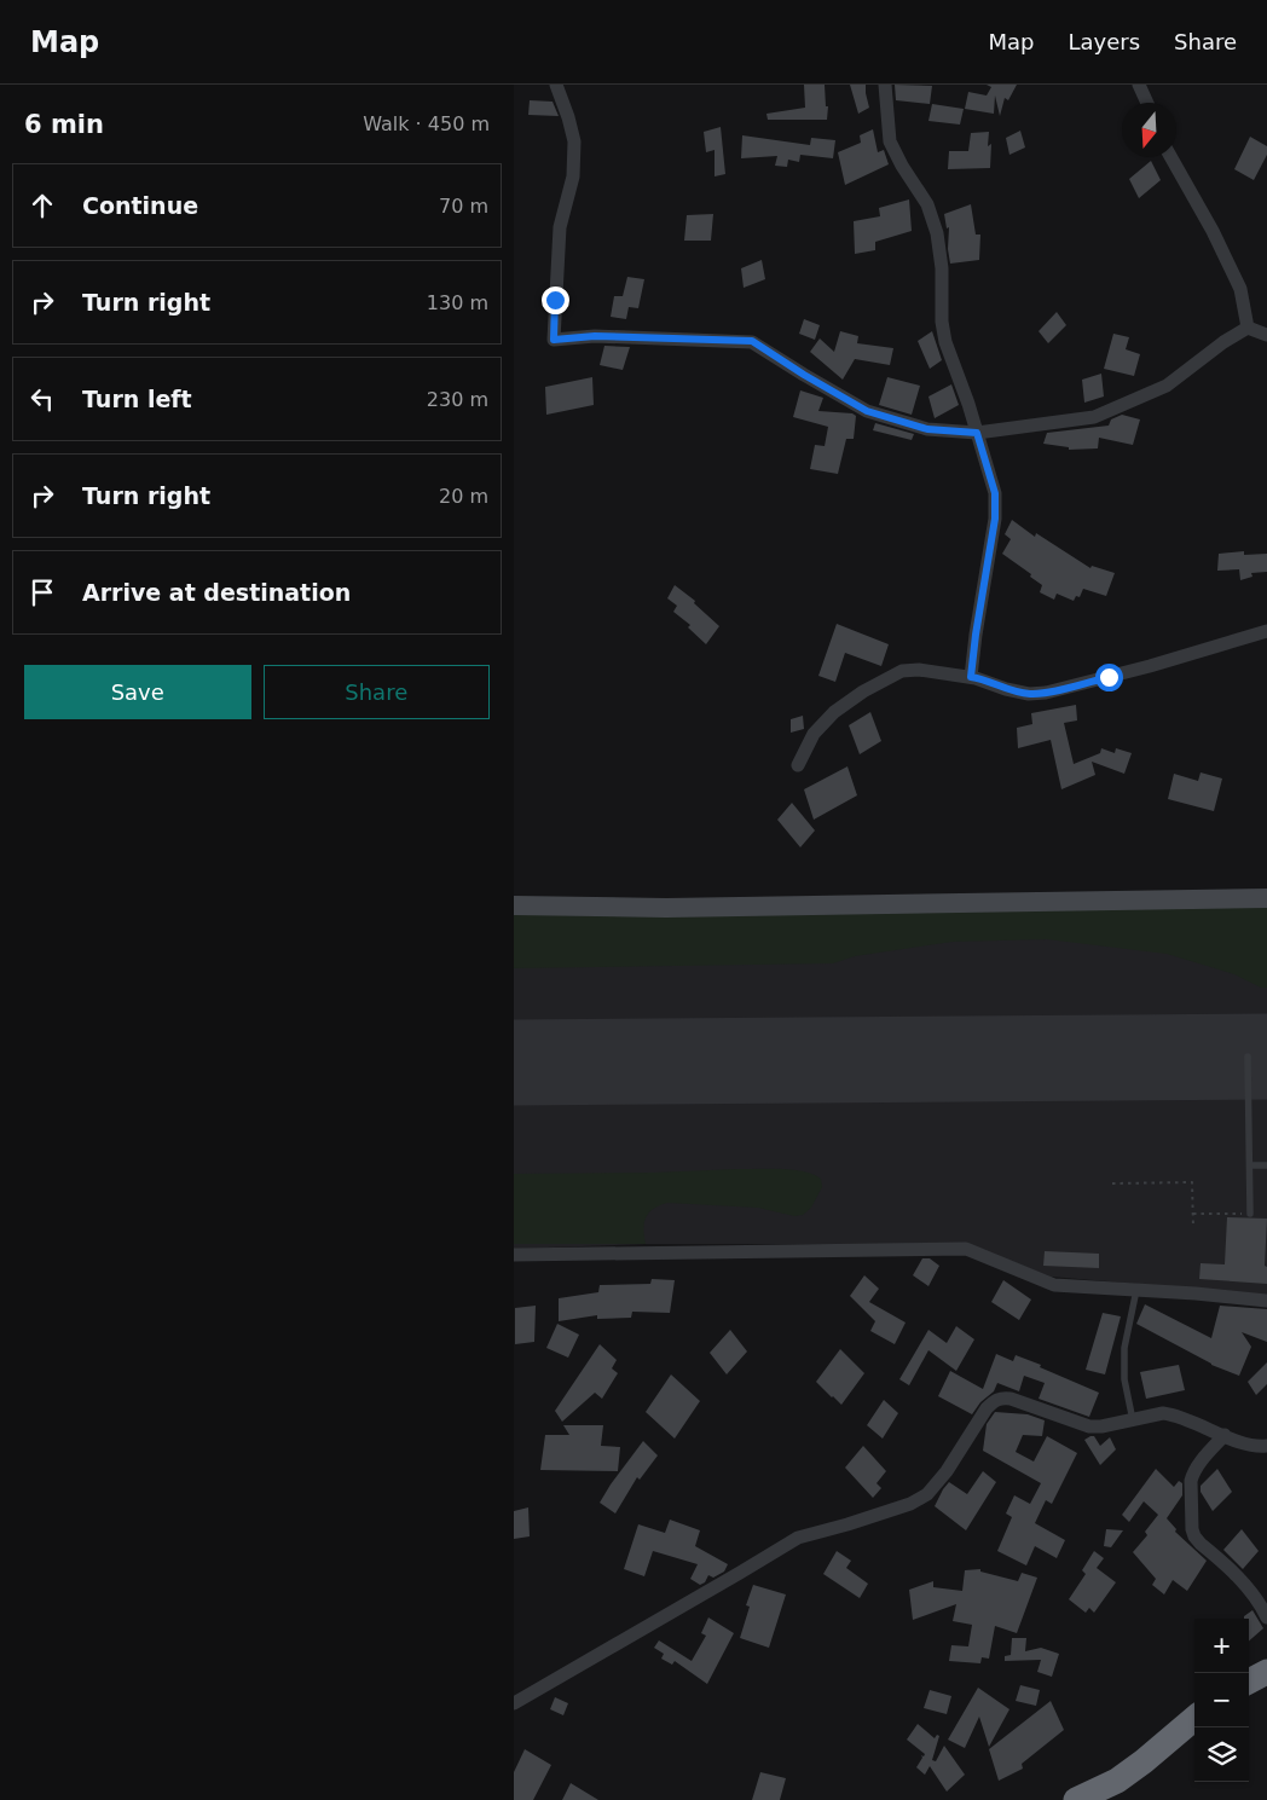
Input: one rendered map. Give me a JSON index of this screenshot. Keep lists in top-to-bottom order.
{
  "north": "bottom",
  "page": {
    "header": "Map",
    "nav": ["Map", "Layers", "Share"],
    "heading": ["6 min", "Walk · 450 m"],
    "list": [
      ["Continue", "70 m"],
      ["Turn right", "130 m"],
      ["Turn left", "230 m"],
      ["Turn right", "20 m"],
      "Arrive at destination"
    ],
    "buttons": ["Save", "Share"],
    "map_buttons": ["+", "−"]
  }
}
